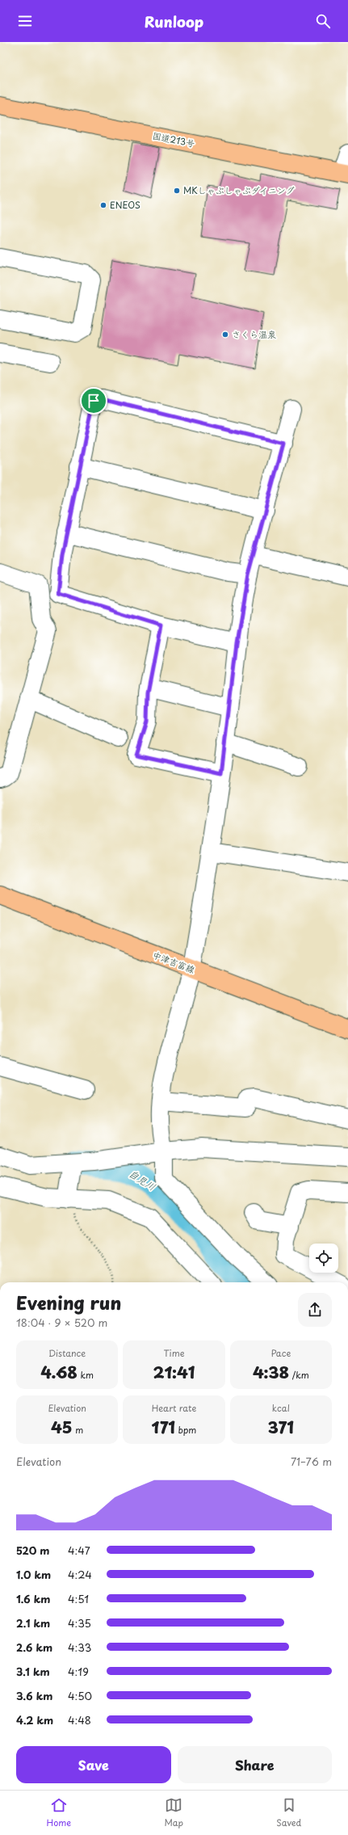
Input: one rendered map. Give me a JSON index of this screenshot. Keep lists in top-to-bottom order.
{
  "streets": {
    "main road": ["国道213号", "中津吉富線"]
  },
  "water": ["自見川"],
  "places": ["MKしゃぶしゃぶダイニング", "ENEOS", "さくら温泉"],
  "page": {
    "header": "Runloop",
    "heading": ["Evening run", "18:04 · 9 × 520 m"],
    "stats": [
      ["Distance", "4.68 km"],
      ["Time", "21:41"],
      ["Pace", "4:38 /km"],
      ["Elevation", "45 m"],
      ["Heart rate", "171 bpm"],
      ["kcal", "371"]
    ],
    "chart": ["Elevation", "71–76 m"],
    "list": [
      {
        "name": "520 m",
        "note": "4:47"
      },
      {
        "name": "1.0 km",
        "note": "4:24"
      },
      {
        "name": "1.6 km",
        "note": "4:51"
      },
      {
        "name": "2.1 km",
        "note": "4:35"
      },
      {
        "name": "2.6 km",
        "note": "4:33"
      },
      {
        "name": "3.1 km",
        "note": "4:19"
      },
      {
        "name": "3.6 km",
        "note": "4:50"
      },
      {
        "name": "4.2 km",
        "note": "4:48"
      }
    ],
    "buttons": ["Save", "Share"],
    "tabs": ["Home", "Map", "Saved"]
  }
}
